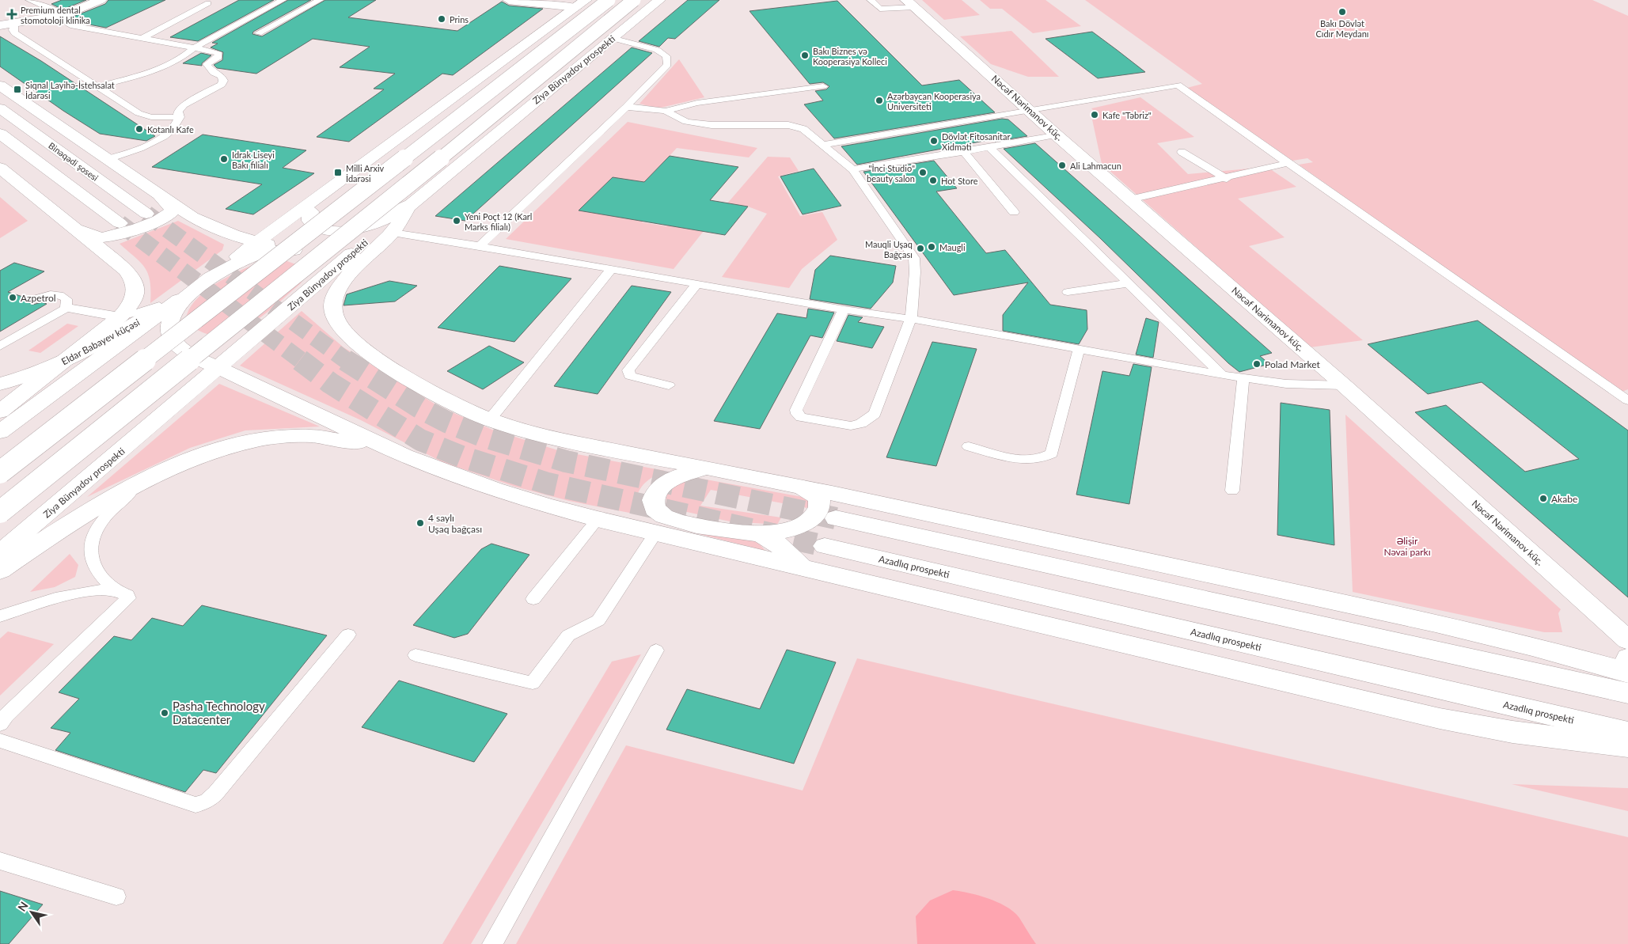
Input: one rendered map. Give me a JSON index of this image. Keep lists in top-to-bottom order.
{
  "streets": {
    "main road": [
      "Ziya Bünyadov prospekti",
      "Nəcəf Nərimanov küç.",
      "Binəqədi şosesi",
      "Eldar Babayev küçəsi",
      "Azadlıq prospekti"
    ]
  },
  "parks": ["Əlişir Nəvai parkı"],
  "places": {
    "other": [
      "Bakı Dövlət Cıdır Meydanı",
      "Prins",
      "Bakı Biznes və Kooperasiya Kolleci",
      "Azərbaycan Kooperasiya Universiteti",
      "Kafe \"Təbriz\"",
      "Kotanlı Kafe",
      "Dövlət Fitosanitar Xidməti",
      "Idrak Liseyi Bakı filialı",
      "Ali Lahmacun",
      "\"İnci Studio\" beauty salon",
      "Hot Store",
      "Yeni Poçt 12 (Karl Marks filialı)",
      "Maugli",
      "Mauqli Uşaq Bağçası",
      "Azpetrol",
      "Polad Market",
      "Akabe",
      "4 saylı Uşaq bağçası",
      "Pasha Technology Datacenter"
    ],
    "health": ["Premium dental stomotoloji klinika"],
    "transit": ["Siqnal Layihə-İstehsalat İdarəsi", "Milli Arxiv İdarəsi"]
  },
  "north": "top left"
}
